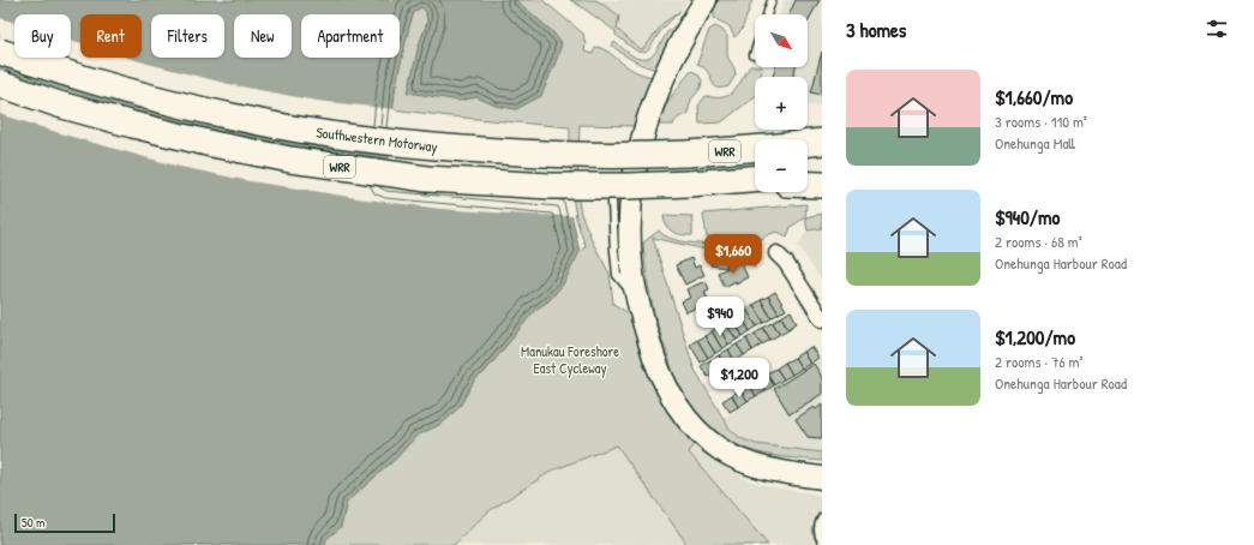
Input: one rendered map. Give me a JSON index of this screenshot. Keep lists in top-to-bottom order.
{
  "streets": {
    "highway": ["Southwestern Motorway", "WRR"]
  },
  "parks": ["Manukau Foreshore East Cycleway"],
  "scale_bar": "50 m",
  "north": "bottom right",
  "page": {
    "heading": "3 homes",
    "map_buttons": ["+", "−"],
    "chip": [
      "Buy",
      "Rent",
      "Filters",
      "New",
      "Apartment"
    ],
    "list": [
      {
        "name": "$1,660/mo",
        "note": "3 rooms · 110 m² · Onehunga Mall"
      },
      {
        "name": "$940/mo",
        "note": "2 rooms · 68 m² · Onehunga Harbour Road"
      },
      {
        "name": "$1,200/mo",
        "note": "2 rooms · 76 m² · Onehunga Harbour Road"
      }
    ],
    "price": ["$1,660", "$940", "$1,200"],
    "scale": "50 m"
  }
}
